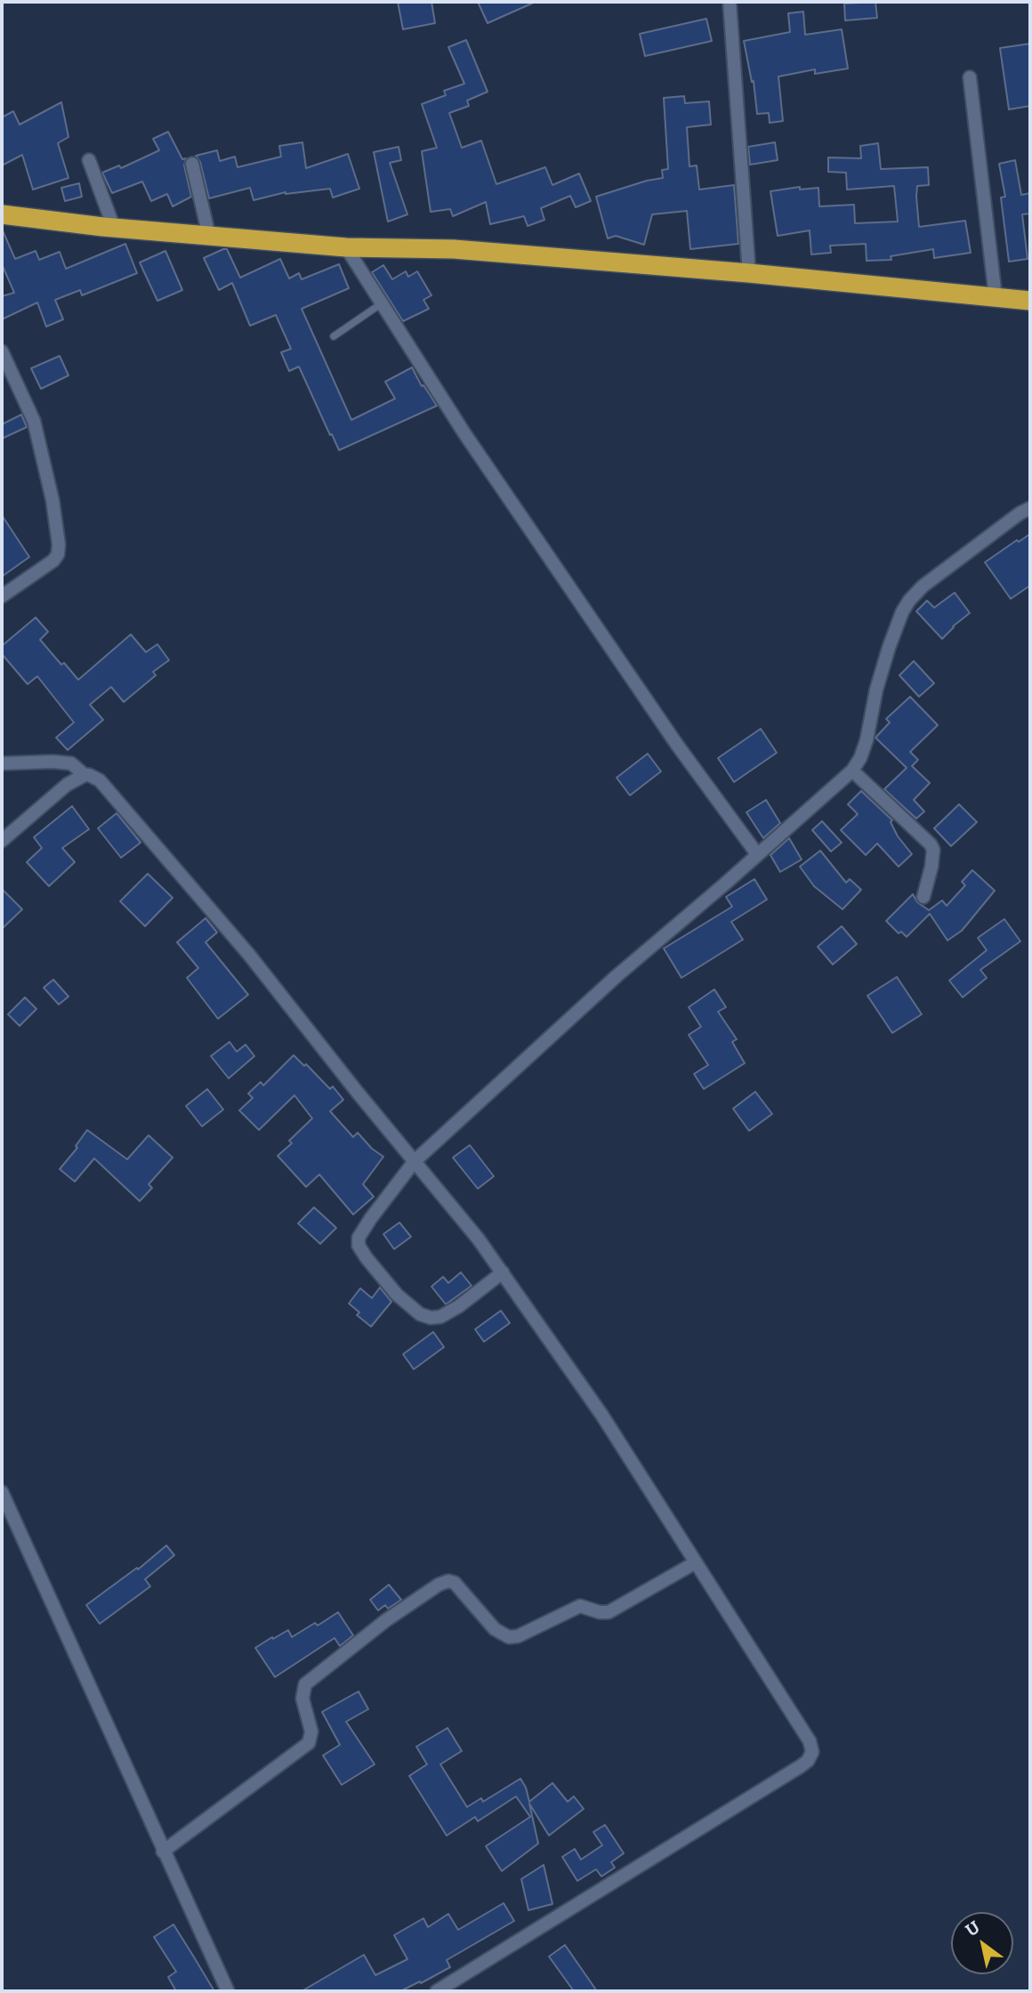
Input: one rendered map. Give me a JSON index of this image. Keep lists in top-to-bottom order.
{
  "north": "top left"
}
